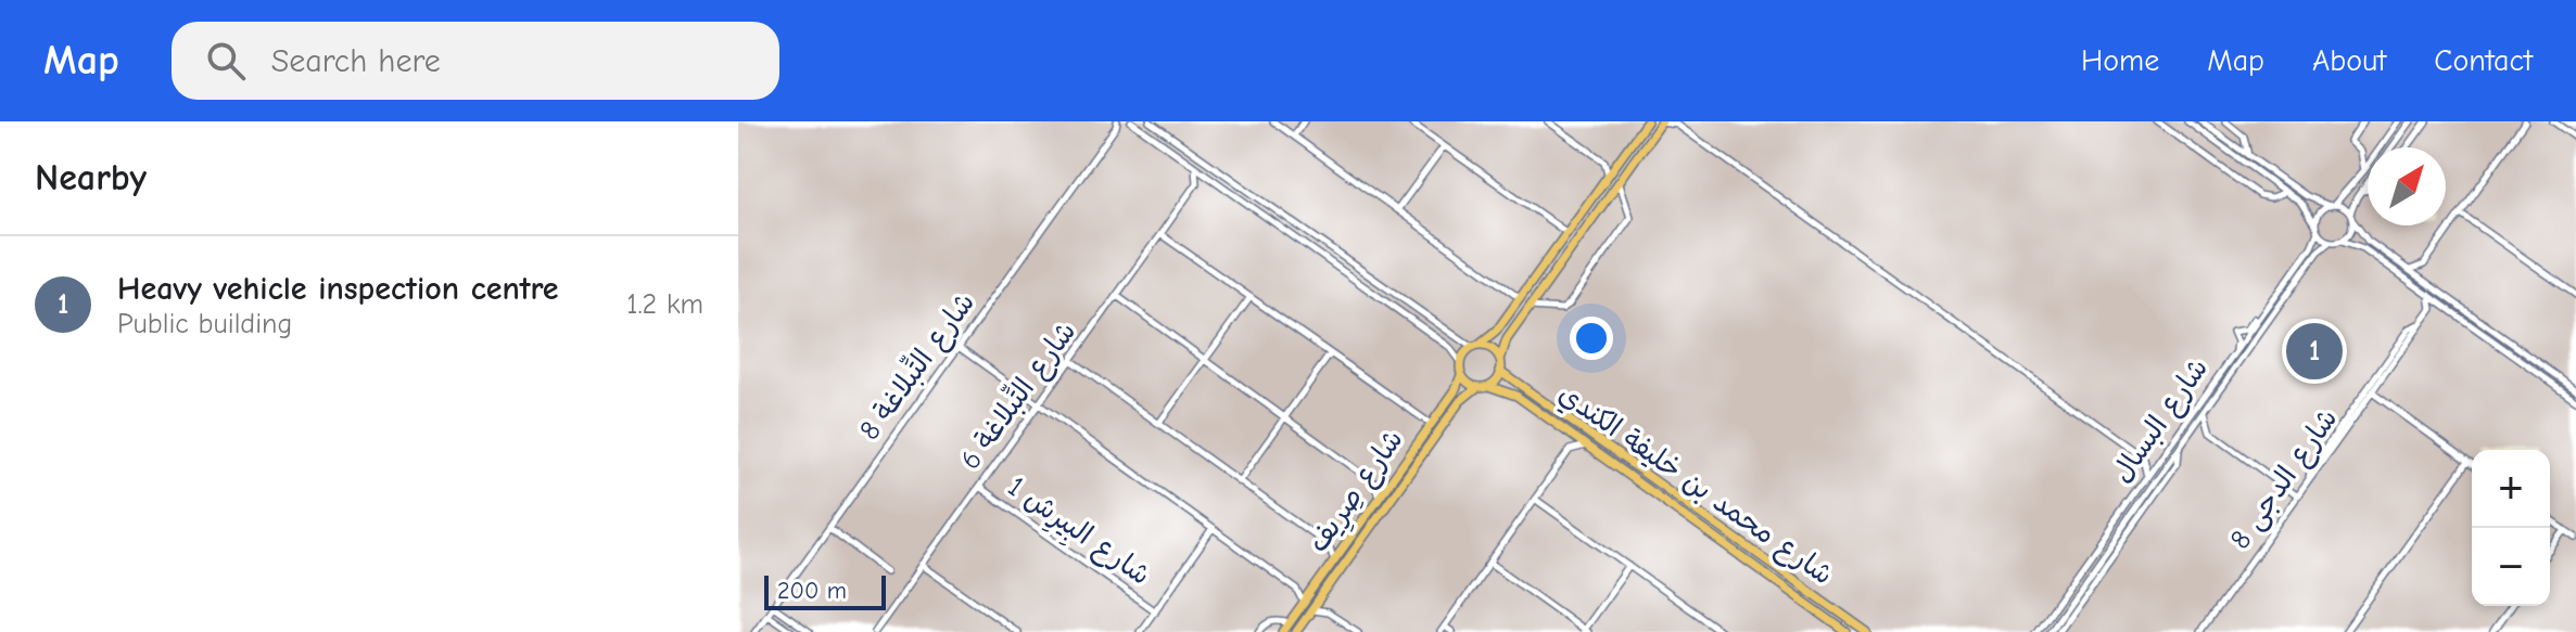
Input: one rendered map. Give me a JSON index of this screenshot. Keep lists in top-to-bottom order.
{
  "streets": {
    "main road": ["شارع محمد بن خليفة الكندي", "شارع صِرِيف"],
    "street": [
      "شارع التِّبلاغة 8",
      "شارع التِّبلاغة 6",
      "شارع البسال",
      "شارع الدجى 8",
      "شارع البِيرِش 1"
    ]
  },
  "crossings": [
    ["شارع التِّبلاغة 6", "شارع البِيرِش 1"],
    ["شارع محمد بن خليفة الكندي", "شارع صِرِيف"]
  ],
  "scale_bar": "200 m",
  "north": "top right",
  "page": {
    "header": "Map",
    "search": "Search here",
    "nav": [
      "Home",
      "Map",
      "About",
      "Contact"
    ],
    "heading": "Nearby",
    "list": [
      {
        "mark": "1",
        "name": "Heavy vehicle inspection centre",
        "note": "Public building",
        "value": "1.2 km"
      }
    ],
    "pins": "1",
    "map_buttons": ["+", "−"],
    "scale": "200 m"
  }
}
